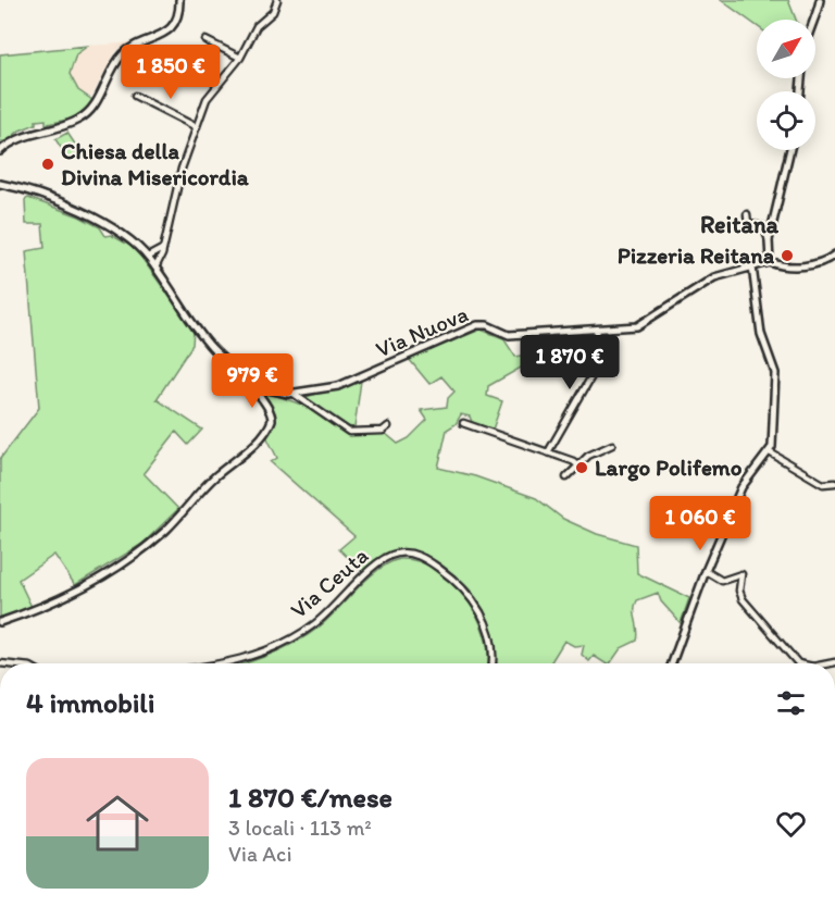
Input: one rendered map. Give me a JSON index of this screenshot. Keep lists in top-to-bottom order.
{
  "streets": {
    "street": ["Via Nuova", "Via Ceuta"]
  },
  "districts": ["Reitana"],
  "places": ["Chiesa della Divina Misericordia", "Pizzeria Reitana", "Largo Polifemo"],
  "north": "top right",
  "page": {
    "price": [
      "1 850 €",
      "1 870 €",
      "979 €",
      "1 060 €"
    ],
    "heading": "4 immobili",
    "list": [
      {
        "name": "1 870 €/mese",
        "note": "3 locali · 113 m² · Via Aci"
      }
    ]
  }
}
